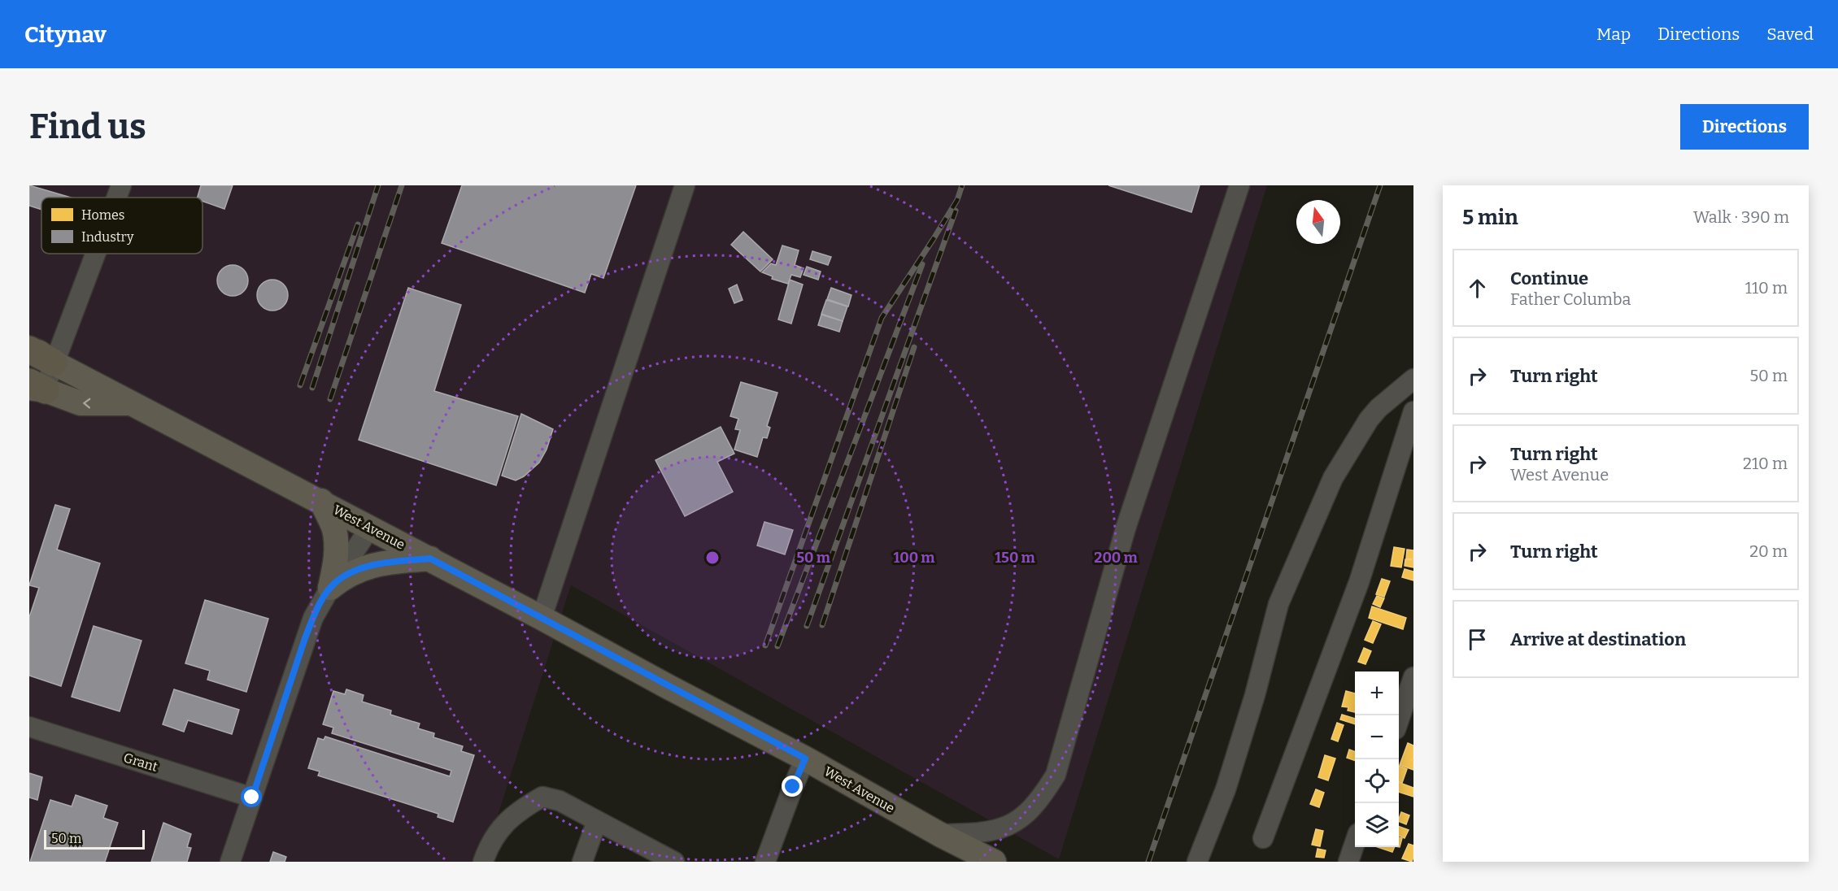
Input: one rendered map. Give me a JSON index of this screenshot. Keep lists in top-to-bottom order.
{
  "streets": {
    "main road": ["West Avenue"],
    "street": ["Grant"]
  },
  "legend": ["Homes", "Industry"],
  "scale_bar": "50 m",
  "north": "top",
  "page": {
    "header": "Citynav",
    "nav": ["Map", "Directions", "Saved"],
    "buttons": "Directions",
    "title": "Find us",
    "heading": ["5 min", "Walk · 390 m"],
    "list": [
      ["Continue", "Father Columba", "110 m"],
      ["Turn right", "50 m"],
      ["Turn right", "West Avenue", "210 m"],
      ["Turn right", "20 m"],
      "Arrive at destination"
    ],
    "map_buttons": ["+", "−"],
    "scale": "50 m"
  },
  "rings": [
    "50 m",
    "100 m",
    "150 m",
    "200 m"
  ]
}
